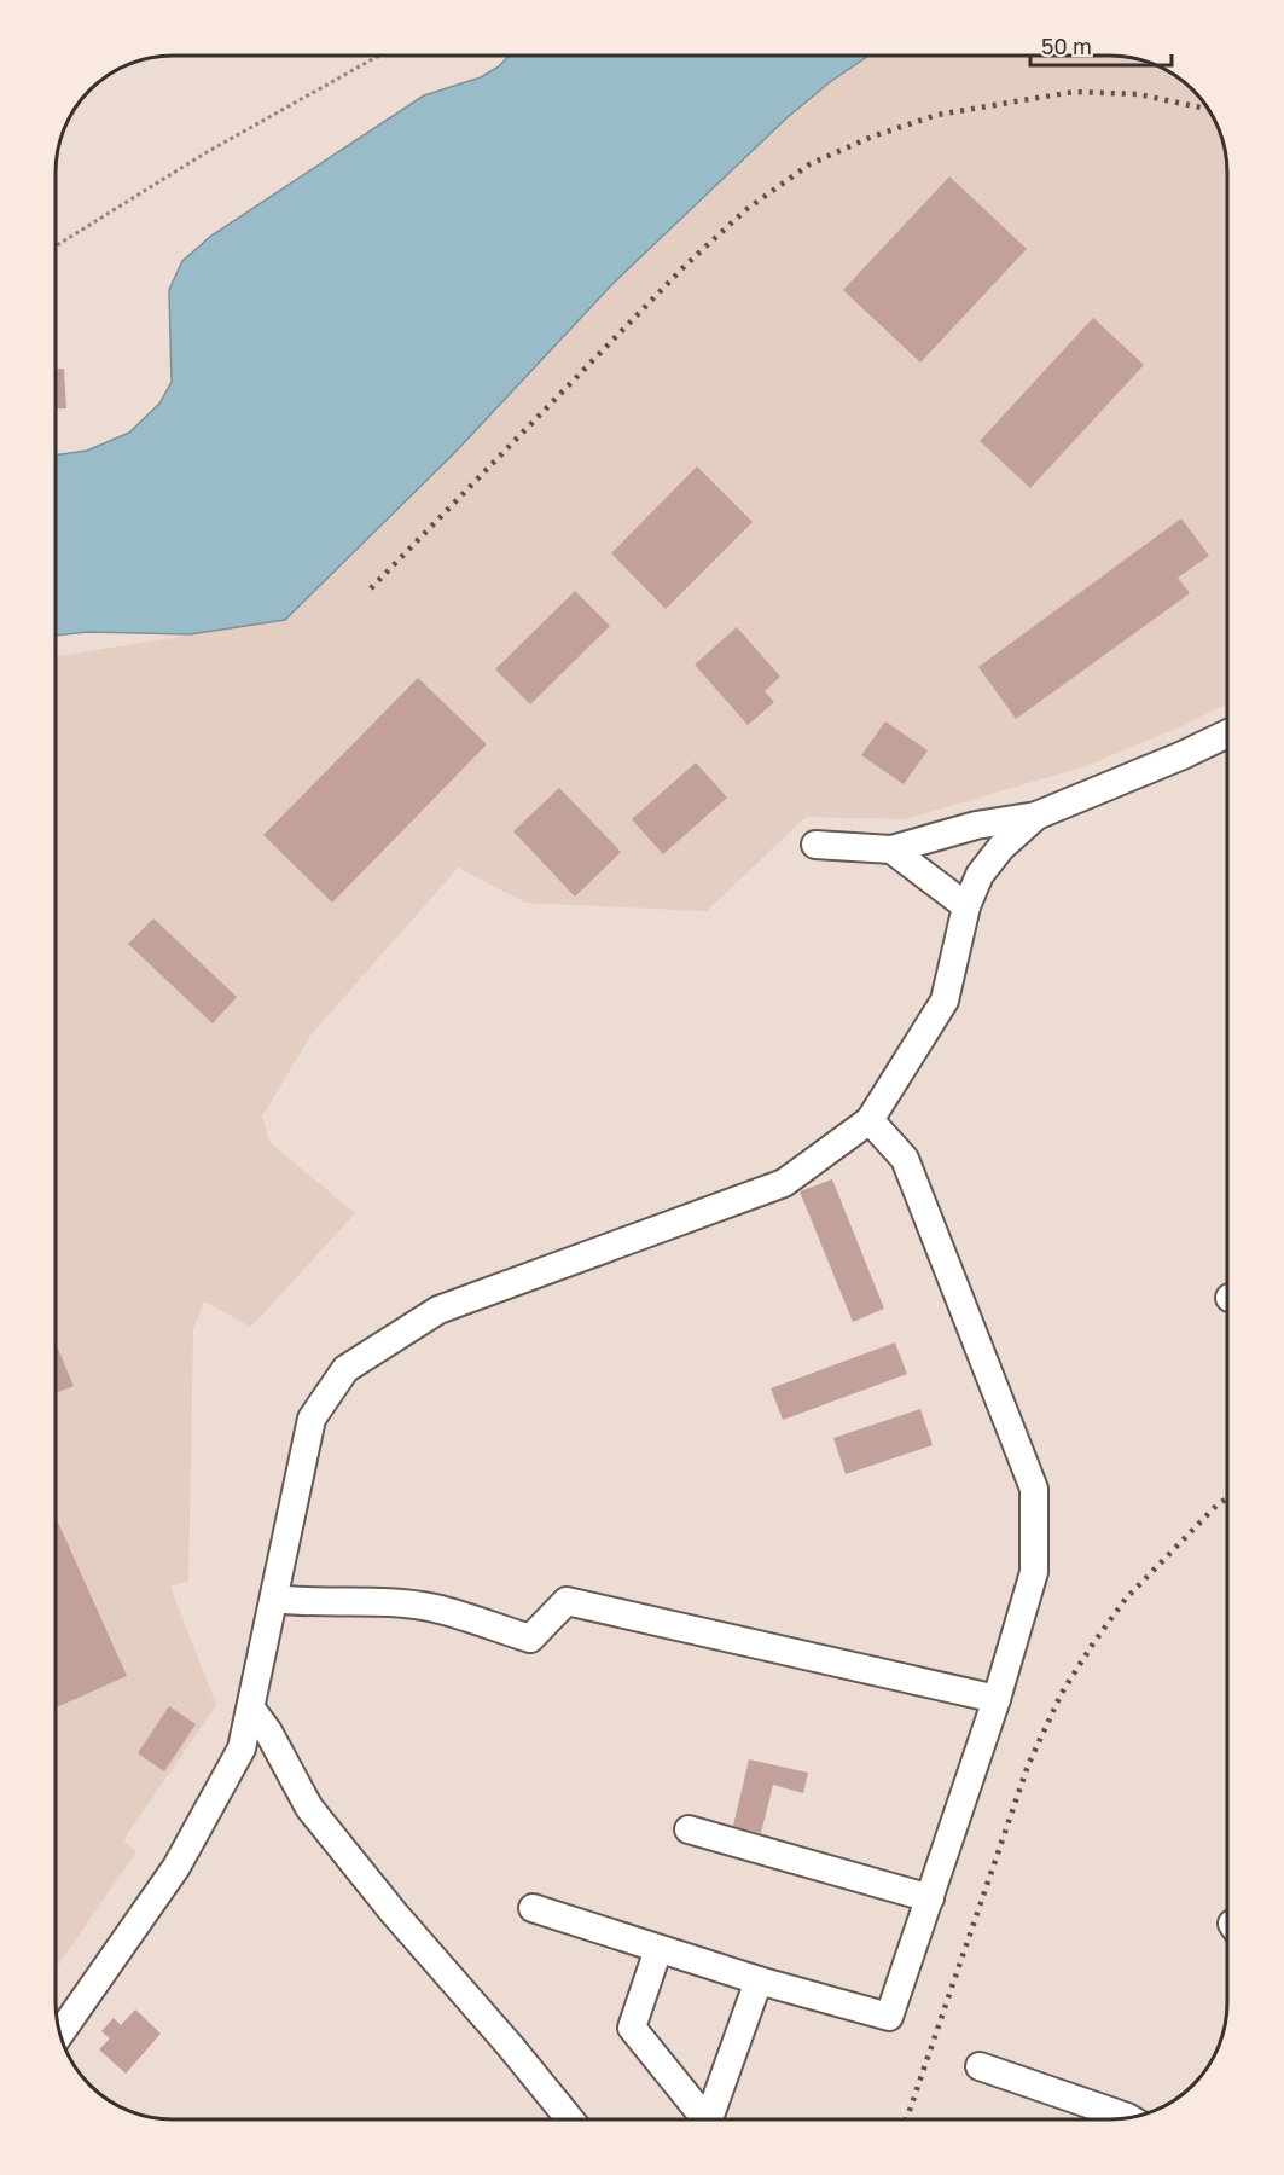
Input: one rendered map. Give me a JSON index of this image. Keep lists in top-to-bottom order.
{
  "scale_bar": "50 m"
}
